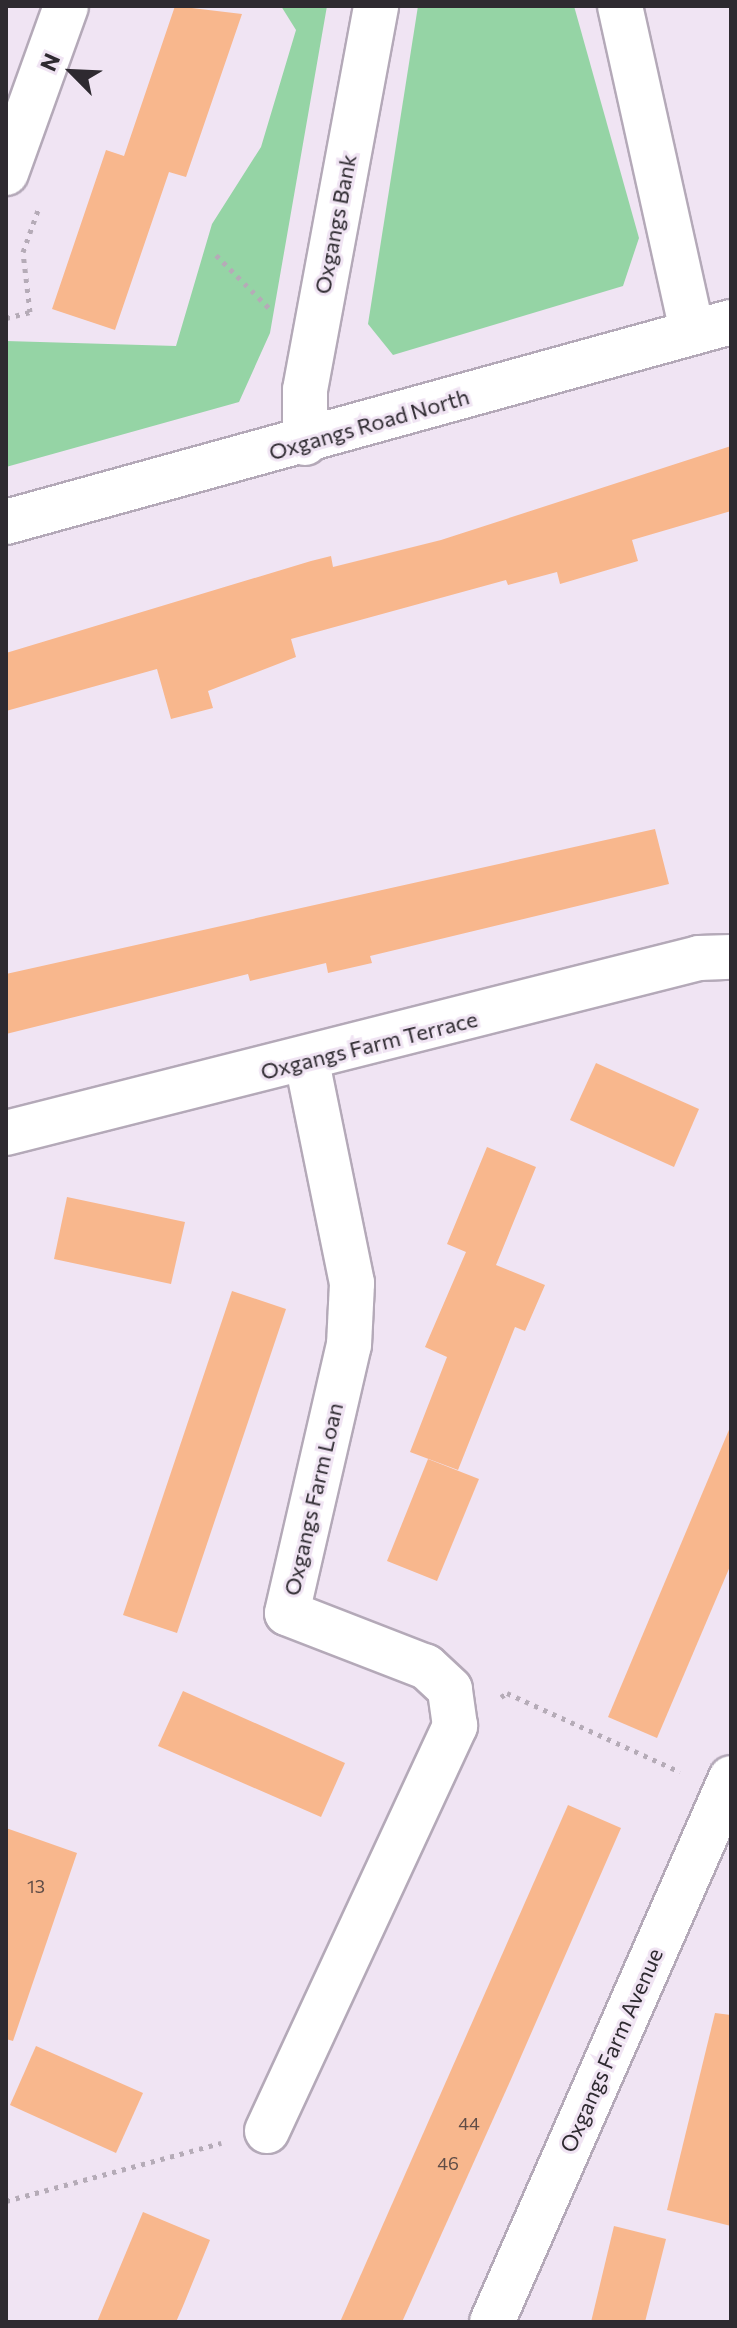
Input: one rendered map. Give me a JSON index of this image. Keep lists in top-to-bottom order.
{
  "streets": {
    "street": [
      "Oxgangs Bank",
      "Oxgangs Road North",
      "Oxgangs Farm Terrace",
      "Oxgangs Farm Loan",
      "Oxgangs Farm Avenue"
    ]
  },
  "crossings": [
    ["Oxgangs Bank", "Oxgangs Road North"],
    ["Oxgangs Farm Terrace", "Oxgangs Farm Loan"]
  ],
  "house_numbers": ["13", "44", "46"],
  "north": "top left"
}
